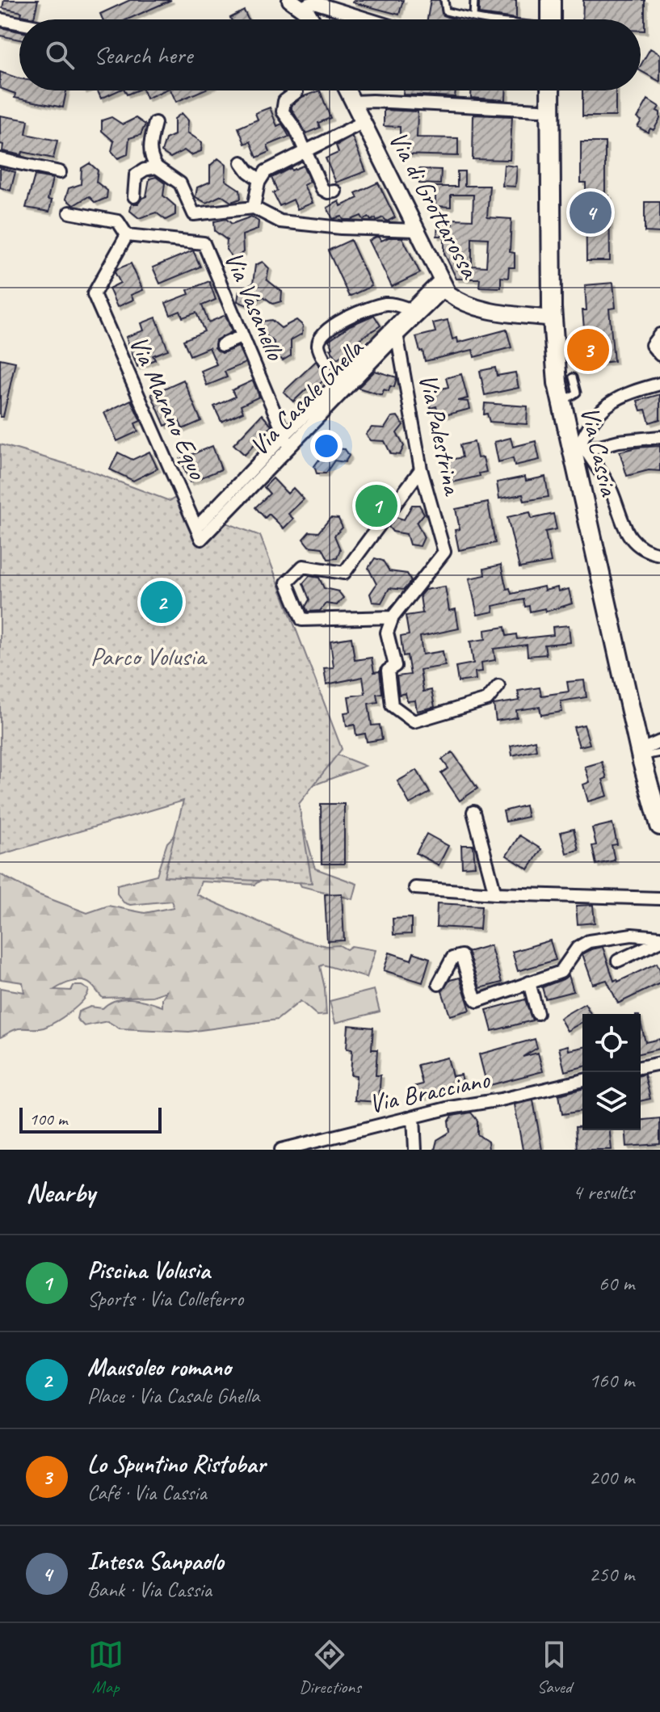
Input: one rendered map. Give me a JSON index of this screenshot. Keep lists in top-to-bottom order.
{
  "streets": {
    "main road": ["Via Cassia"],
    "street": [
      "Via di Grottarossa",
      "Via Vasanello",
      "Via Casale Ghella",
      "Via Marano Equo",
      "Via Palestrina",
      "Via Bracciano"
    ]
  },
  "crossings": [
    ["Via di Grottarossa", "Via Casale Ghella"],
    ["Via di Grottarossa", "Via Cassia"],
    ["Via Vasanello", "Via Casale Ghella"],
    ["Via Vasanello", "Via Marano Equo"],
    ["Via Casale Ghella", "Via Marano Equo"],
    ["Via Casale Ghella", "Via Palestrina"]
  ],
  "parks": ["Parco Volusia"],
  "scale_bar": "100 m",
  "page": {
    "search": "Search here",
    "pins": [
      "4",
      "3",
      "1",
      "2"
    ],
    "scale": "100 m",
    "heading": ["Nearby", "4 results"],
    "list": [
      {
        "mark": "1",
        "name": "Piscina Volusia",
        "note": "Sports · Via Colleferro",
        "value": "60 m"
      },
      {
        "mark": "2",
        "name": "Mausoleo romano",
        "note": "Place · Via Casale Ghella",
        "value": "160 m"
      },
      {
        "mark": "3",
        "name": "Lo Spuntino Ristobar",
        "note": "Café · Via Cassia",
        "value": "200 m"
      },
      {
        "mark": "4",
        "name": "Intesa Sanpaolo",
        "note": "Bank · Via Cassia",
        "value": "250 m"
      }
    ],
    "nav": ["Map", "Directions", "Saved"]
  }
}
